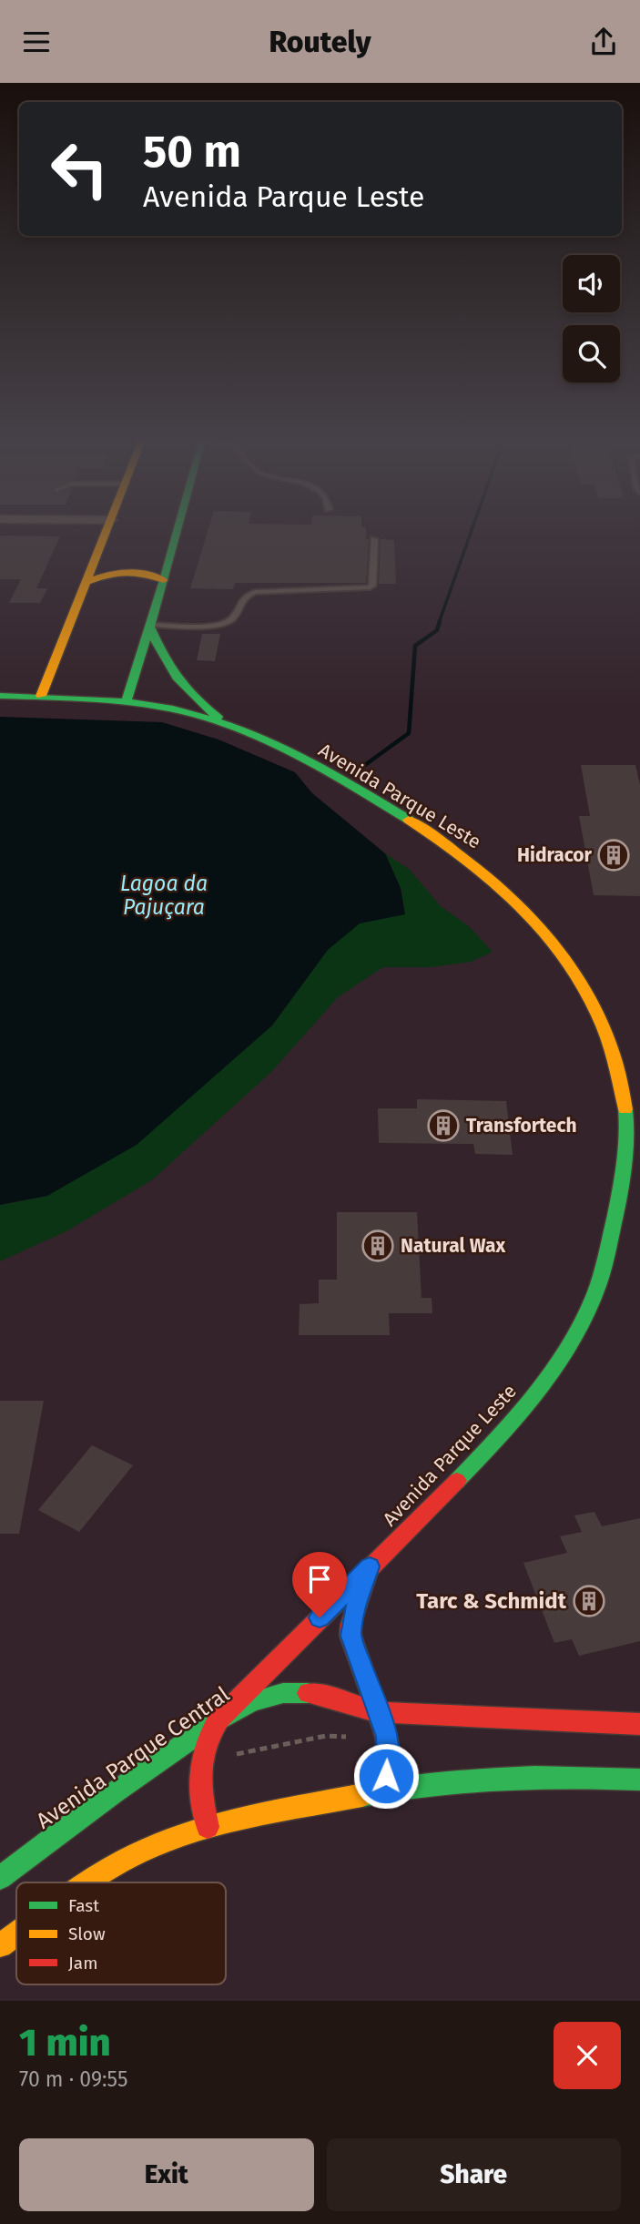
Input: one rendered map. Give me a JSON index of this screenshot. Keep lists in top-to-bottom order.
{
  "streets": {
    "street": ["Avenida Parque Leste", "Avenida Parque Central"]
  },
  "crossings": [
    ["Avenida Parque Leste", "Avenida Parque Central"]
  ],
  "water": ["Lagoa da Pajuçara"],
  "places": {
    "building": [
      "Hidracor",
      "Transfortech",
      "Natural Wax",
      "Tarc & Schmidt"
    ]
  },
  "legend": ["Fast", "Slow", "Jam"],
  "page": {
    "header": "Routely",
    "turn": ["50 m", "Avenida Parque Leste"],
    "heading": ["1 min", "70 m · 09:55"],
    "buttons": ["Exit", "Share"]
  }
}
